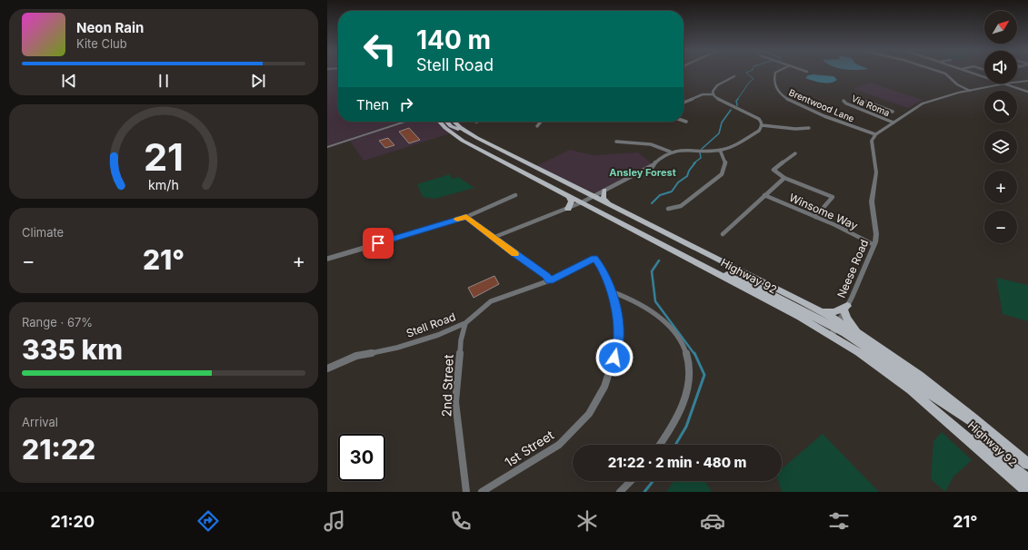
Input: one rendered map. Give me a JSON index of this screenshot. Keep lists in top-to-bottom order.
{
  "streets": {
    "main road": ["Highway 92"],
    "street": [
      "Brentwood Lane",
      "Via Roma",
      "Winsome Way",
      "Neese Road",
      "Stell Road",
      "2nd Street",
      "1st Street"
    ]
  },
  "crossings": [
    ["Brentwood Lane", "Neese Road"],
    ["Winsome Way", "Neese Road"],
    ["Neese Road", "Highway 92"],
    ["Stell Road", "2nd Street"],
    ["Stell Road", "1st Street"]
  ],
  "districts": ["Ansley Forest"],
  "north": "top right",
  "page": {
    "map_buttons": ["+", "−"],
    "turn": ["140 m", "Stell Road"],
    "song": ["Neon Rain", "Kite Club"],
    "then": "Then",
    "tile": [
      "Climate",
      ["Range · 67%", "335 km"],
      ["Arrival", "21:22"]
    ],
    "heat": ["−", "21°", "+"],
    "limit": "30",
    "trip": "21:22 · 2 min · 480 m",
    "tabs": ["21:20", "21°"],
    "gauge": ["21", "km/h"]
  }
}
